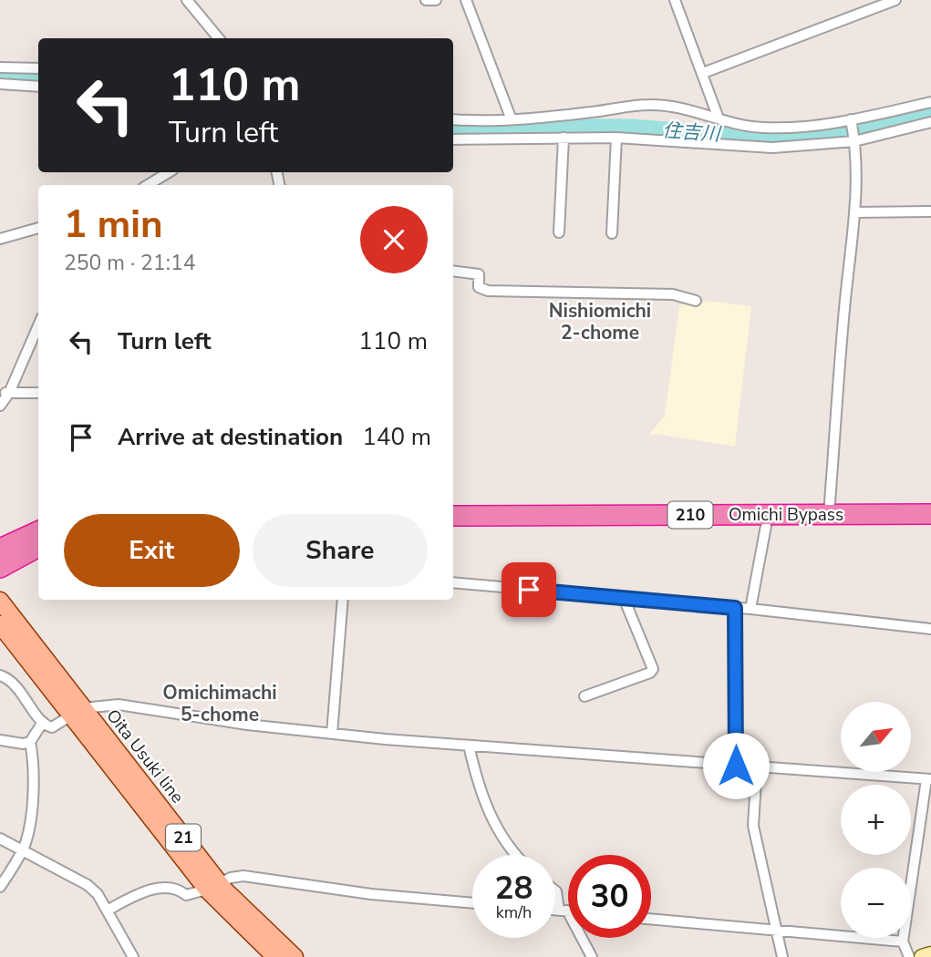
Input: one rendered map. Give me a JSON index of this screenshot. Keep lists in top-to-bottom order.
{
  "streets": {
    "highway": ["210", "Omichi Bypass"],
    "main road": ["Oita Usuki line", "21"]
  },
  "districts": ["Nishiomichi 2-chome", "Omichimachi 5-chome"],
  "water": ["住吉川"],
  "north": "top right",
  "page": {
    "turn": ["110 m", "Turn left"],
    "heading": ["1 min", "250 m · 21:14"],
    "list": [
      {
        "name": "Turn left",
        "value": "110 m"
      },
      {
        "name": "Arrive at destination",
        "value": "140 m"
      }
    ],
    "buttons": ["Exit", "Share"],
    "map_buttons": ["+", "−"],
    "speed": "28 km/h",
    "limit": "30"
  }
}
